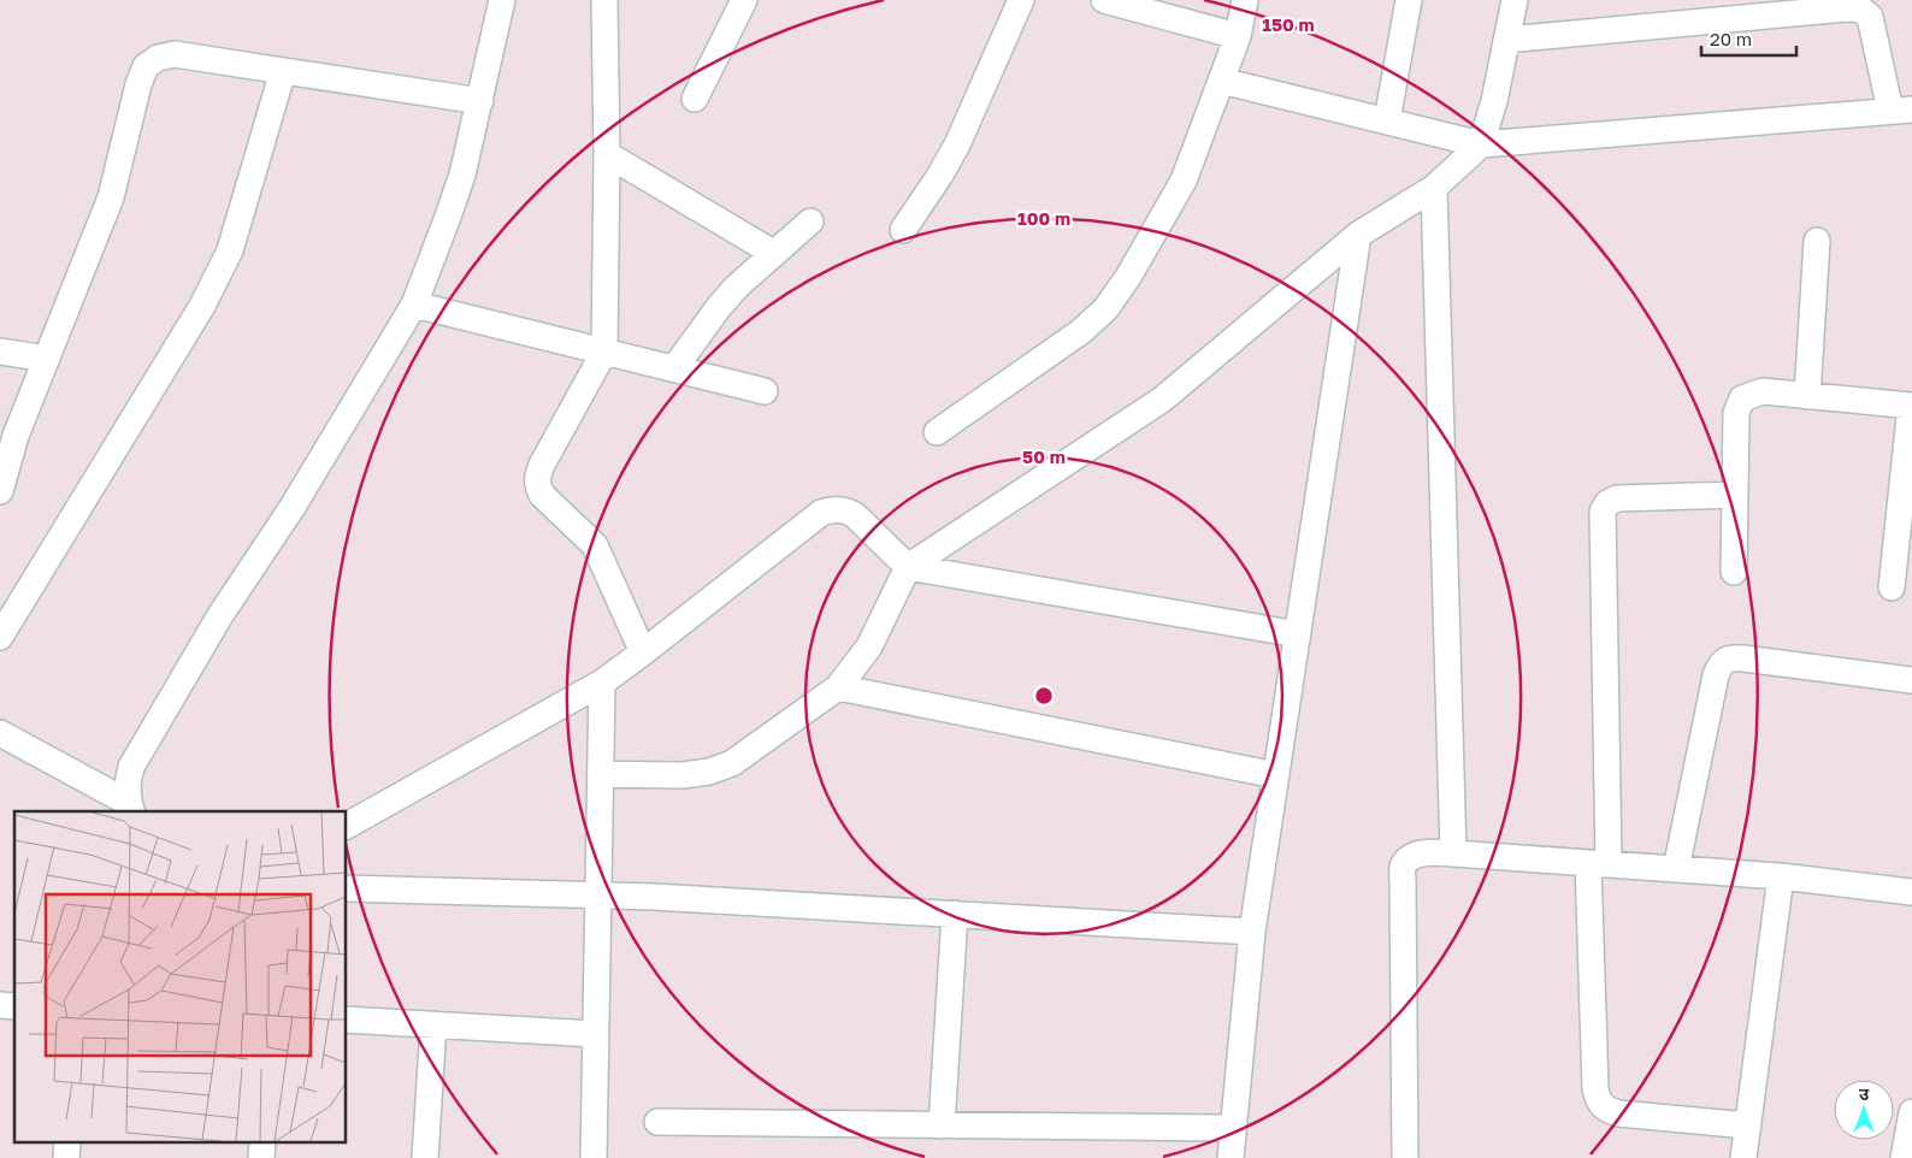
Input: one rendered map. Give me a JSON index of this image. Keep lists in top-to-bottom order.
{
  "scale_bar": "20 m",
  "north": "top",
  "rings": ["150 m", "100 m", "50 m"]
}
